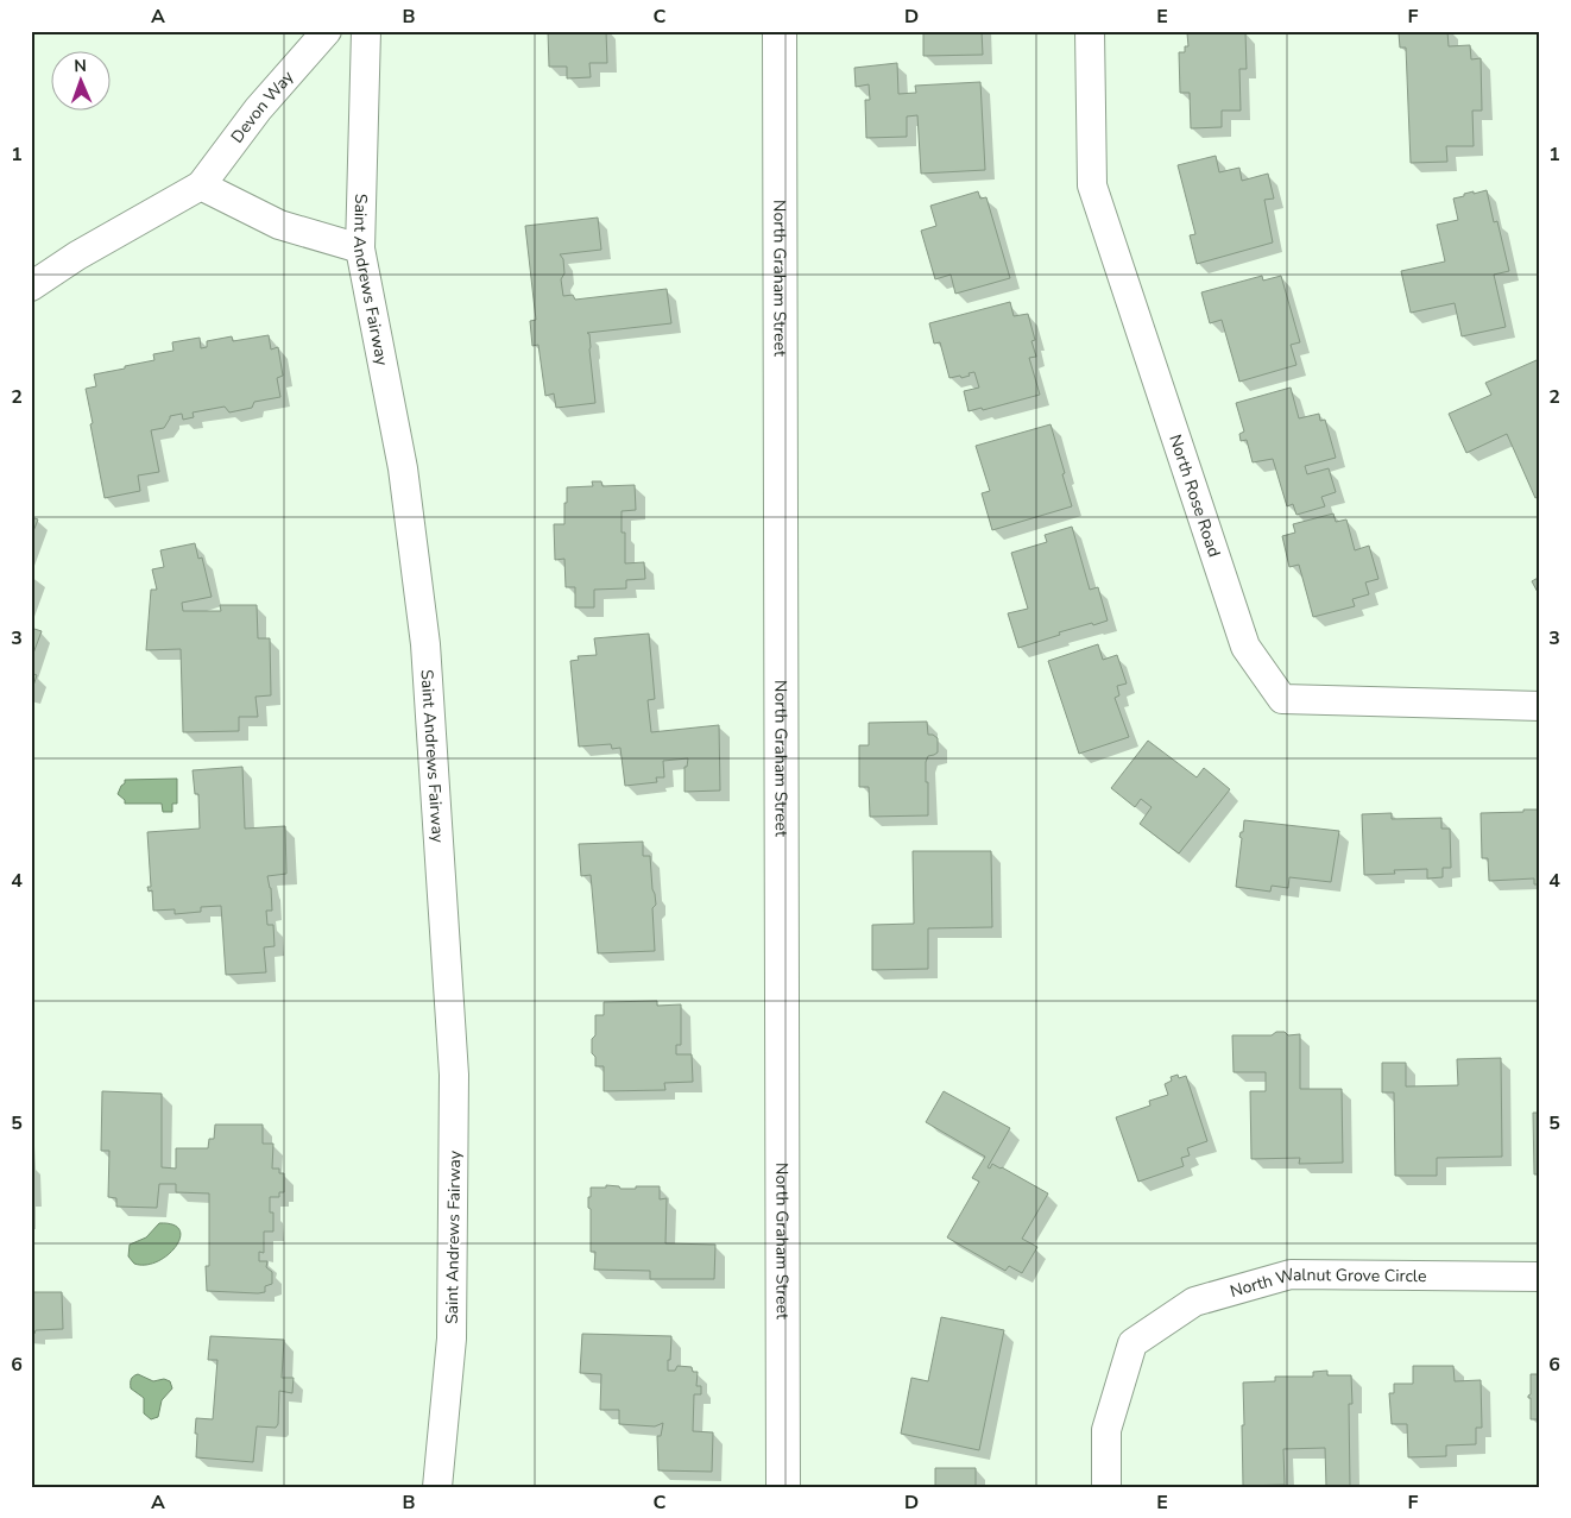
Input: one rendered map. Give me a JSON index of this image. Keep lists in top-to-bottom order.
{
  "streets": {
    "street": [
      "Devon Way",
      "North Graham Street",
      "Saint Andrews Fairway",
      "North Rose Road",
      "North Walnut Grove Circle"
    ]
  },
  "north": "top",
  "grid": {
    "columns": [
      "A",
      "B",
      "C",
      "D",
      "E",
      "F"
    ],
    "rows": [
      "1",
      "2",
      "3",
      "4",
      "5",
      "6"
    ]
  }
}
